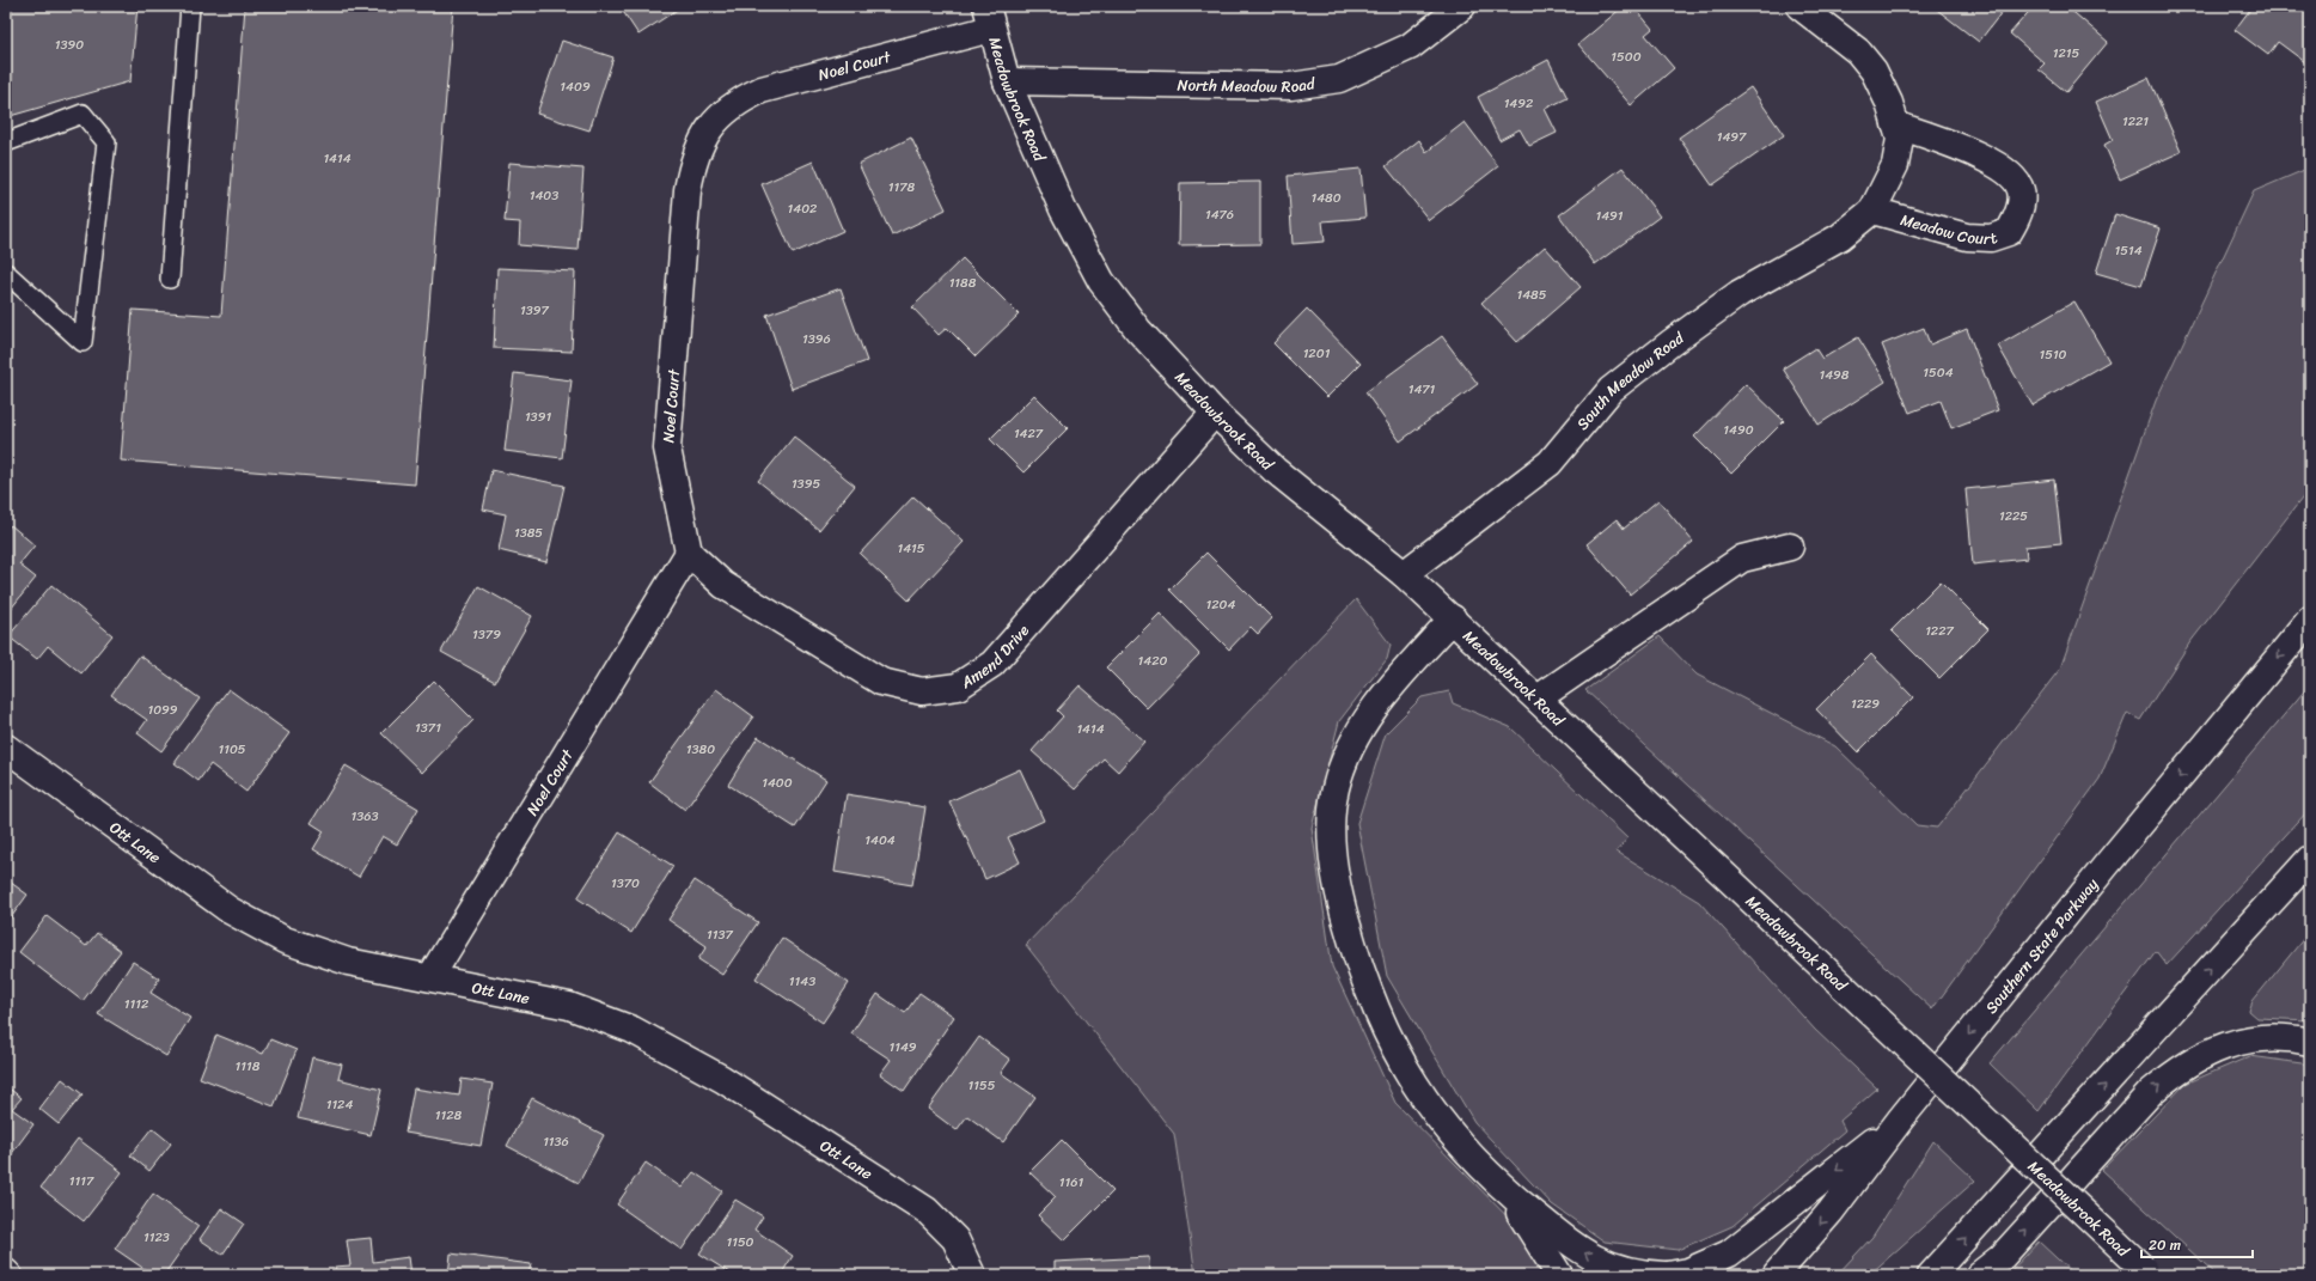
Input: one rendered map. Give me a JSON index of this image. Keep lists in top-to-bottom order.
{
  "streets": {
    "main road": [
      "Noel Court",
      "North Meadow Road",
      "Meadowbrook Road",
      "Meadow Court",
      "South Meadow Road",
      "Amend Drive",
      "Ott Lane",
      "Southern State Parkway"
    ]
  },
  "crossings": [
    ["Noel Court", "Meadowbrook Road"],
    ["Noel Court", "Amend Drive"],
    ["Noel Court", "Ott Lane"],
    ["North Meadow Road", "Meadowbrook Road"],
    ["Meadowbrook Road", "South Meadow Road"],
    ["Meadowbrook Road", "Amend Drive"],
    ["Meadow Court", "South Meadow Road"]
  ],
  "house_numbers": [
    "1390",
    "1215",
    "1500",
    "1409",
    "1492",
    "1221",
    "1497",
    "1414",
    "1178",
    "1403",
    "1480",
    "1402",
    "1476",
    "1491",
    "1514",
    "1188",
    "1485",
    "1397",
    "1396",
    "1201",
    "1510",
    "1504",
    "1498",
    "1471",
    "1391",
    "1490",
    "1427",
    "1395",
    "1225",
    "1385",
    "1415",
    "1204",
    "1227",
    "1379",
    "1420",
    "1229",
    "1099",
    "1371",
    "1414",
    "1105",
    "1380",
    "1400",
    "1363",
    "1404",
    "1370",
    "1137",
    "1143",
    "1112",
    "1149",
    "1118",
    "1155",
    "1124",
    "1128",
    "1136",
    "1117",
    "1161",
    "1123",
    "1150"
  ],
  "scale_bar": "20 m"
}
